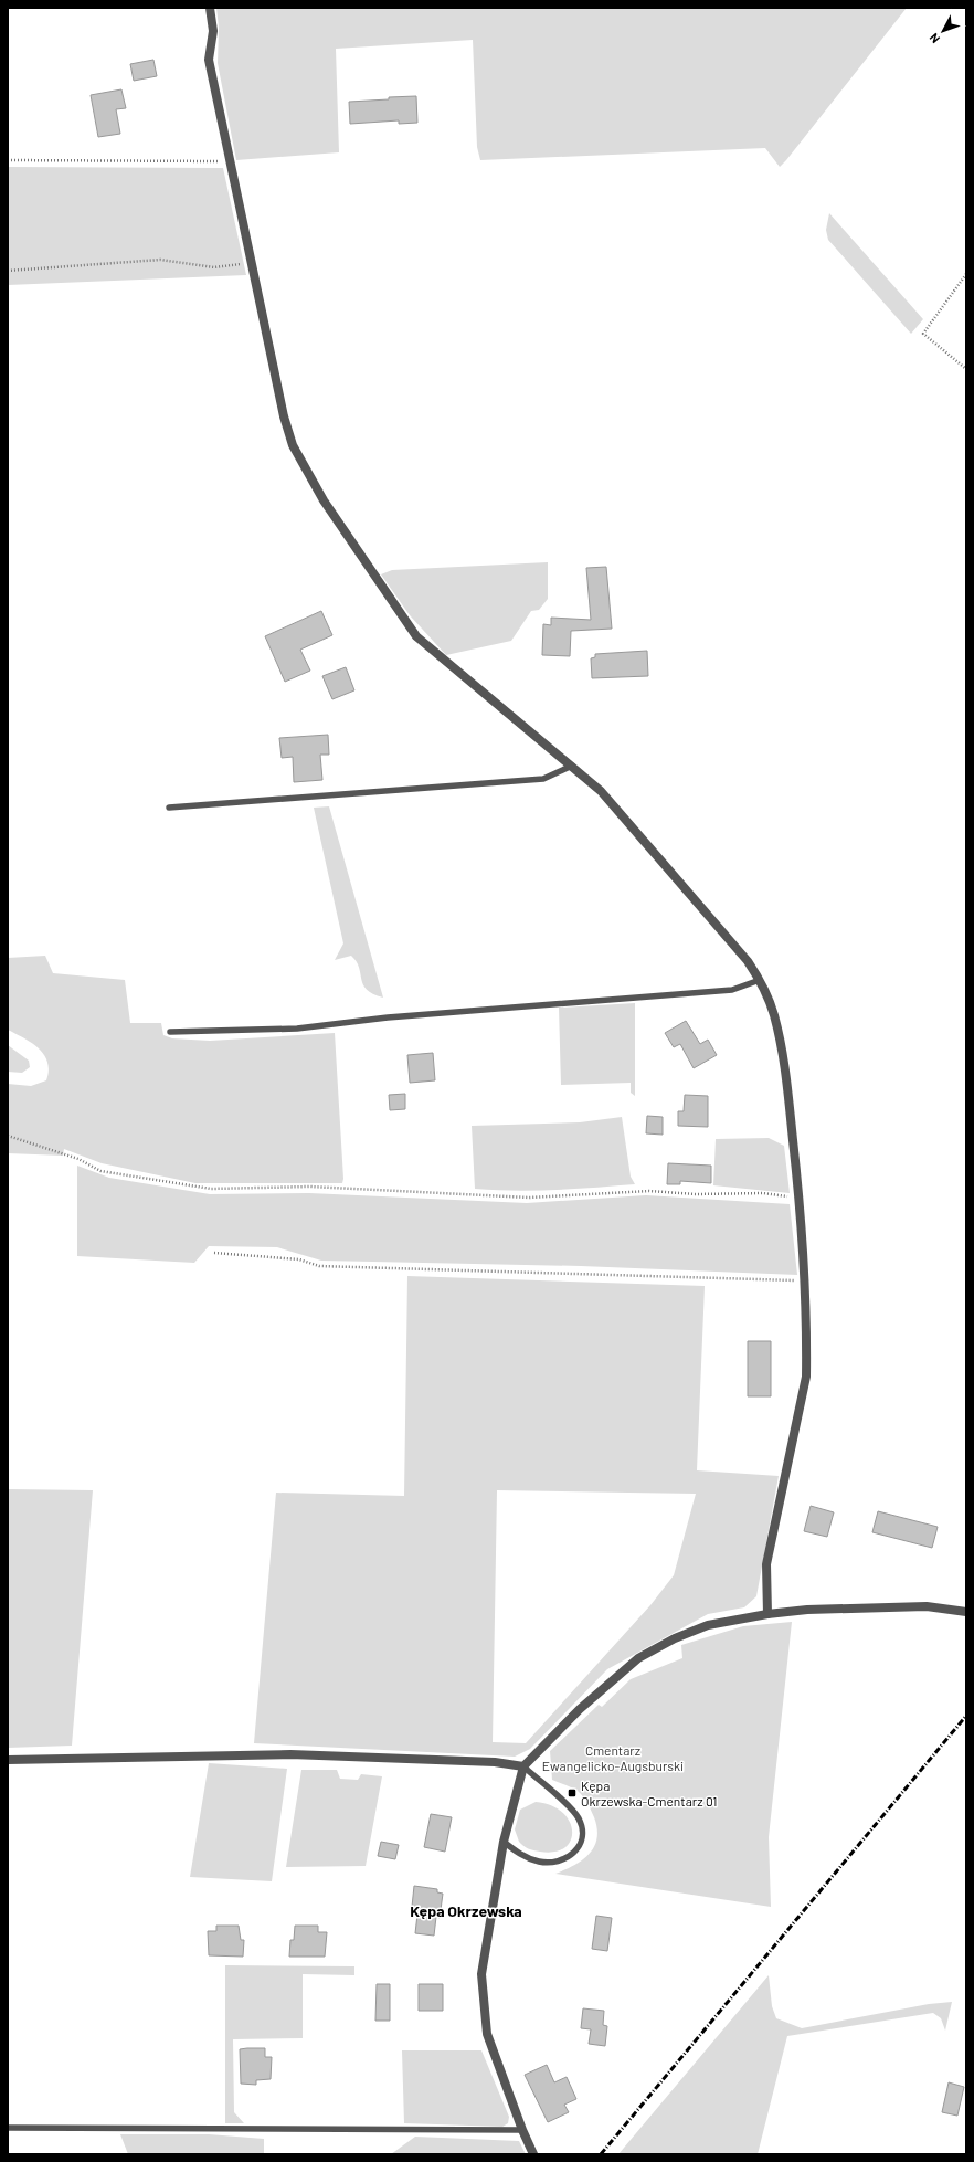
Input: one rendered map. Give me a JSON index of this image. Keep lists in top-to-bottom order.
{
  "districts": ["Kępa Okrzewska"],
  "parks": ["Cmentarz Ewangelicko-Augsburski"],
  "places": {
    "transit": ["Kępa Okrzewska-Cmentarz 01"]
  },
  "north": "bottom left"
}
